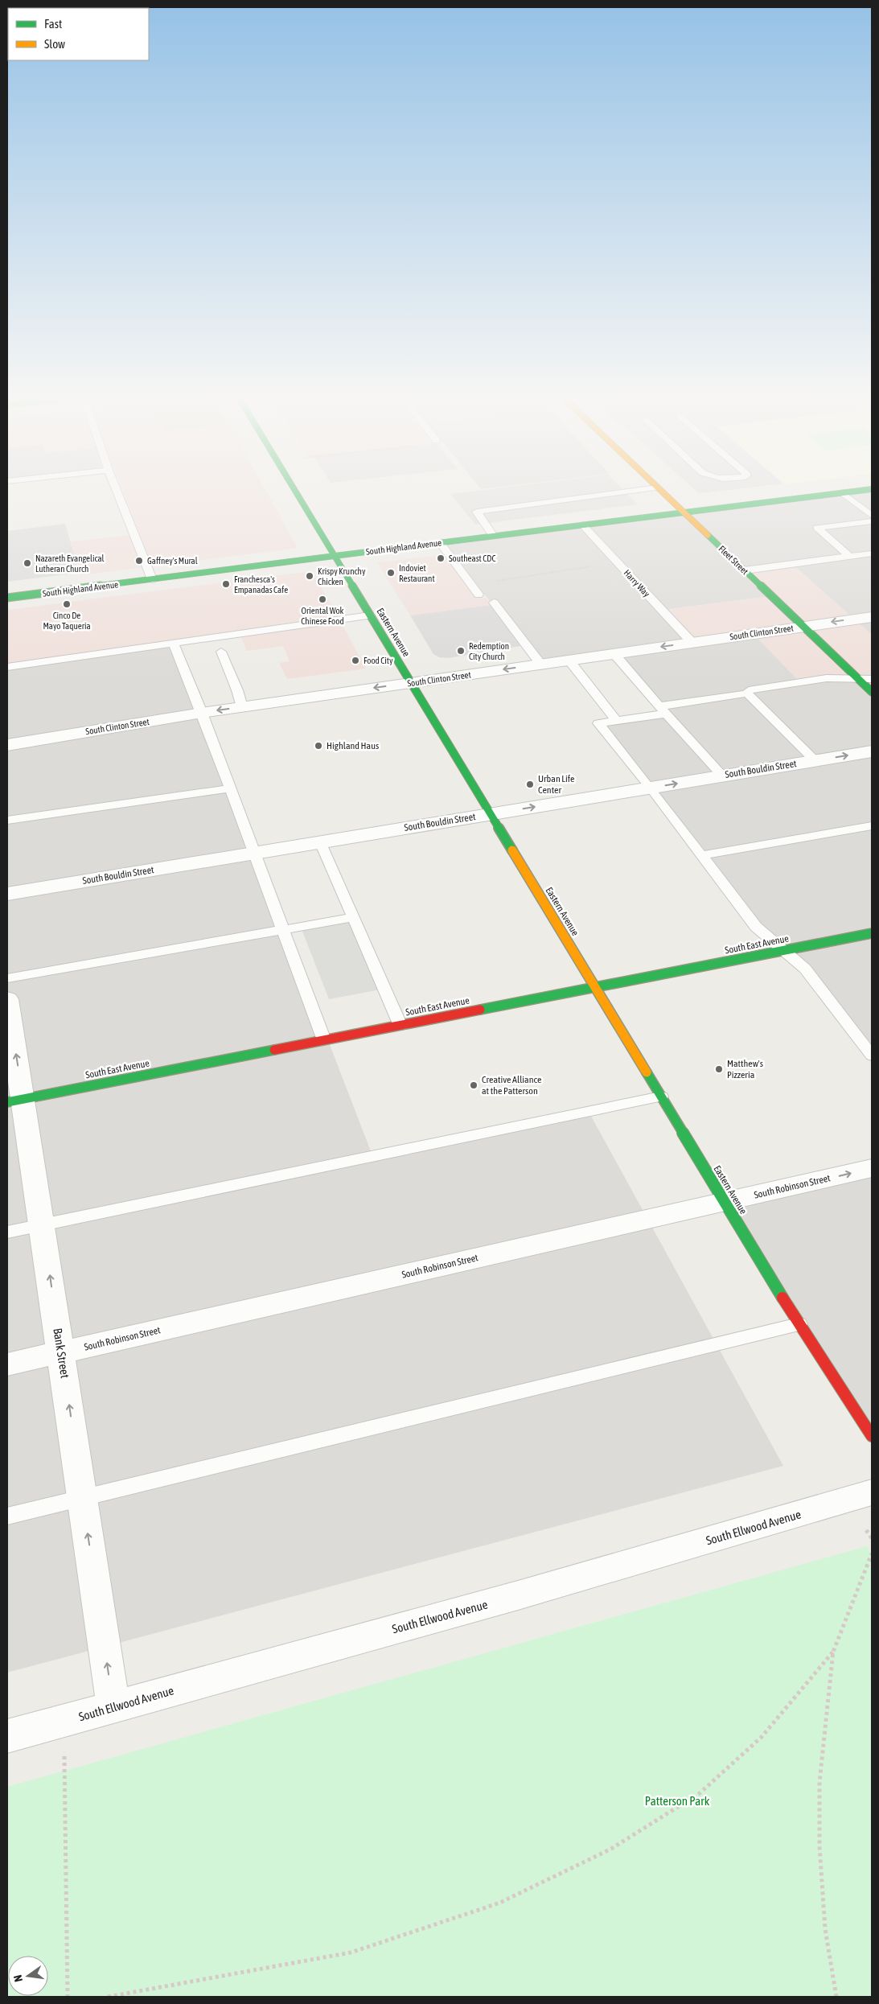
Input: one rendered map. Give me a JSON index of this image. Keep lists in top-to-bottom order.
{
  "streets": {
    "street": [
      "South Highland Avenue",
      "Fleet Street",
      "Eastern Avenue",
      "South Clinton Street",
      "South Bouldin Street",
      "South East Avenue",
      "South Robinson Street",
      "Bank Street",
      "South Ellwood Avenue"
    ],
    "lane": ["Harry Way"]
  },
  "crossings": [
    ["South Highland Avenue", "Fleet Street"],
    ["South Highland Avenue", "Harry Way"],
    ["South Highland Avenue", "Eastern Avenue"],
    ["Fleet Street", "South Clinton Street"],
    ["Harry Way", "South Clinton Street"],
    ["Eastern Avenue", "South Clinton Street"],
    ["Eastern Avenue", "South Bouldin Street"],
    ["Eastern Avenue", "South East Avenue"],
    ["Eastern Avenue", "South Robinson Street"],
    ["South East Avenue", "Bank Street"],
    ["South Robinson Street", "Bank Street"],
    ["Bank Street", "South Ellwood Avenue"]
  ],
  "one_way": ["South Clinton Street", "Bank Street"],
  "parks": ["Patterson Park"],
  "places": [
    "Southeast CDC",
    "Gaffney's Mural",
    "Nazareth Evangelical Lutheran Church",
    "Indoviet Restaurant",
    "Krispy Krunchy Chicken",
    "Franchesca's Empanadas Cafe",
    "Oriental Wok Chinese Food",
    "Cinco De Mayo Taqueria",
    "Redemption City Church",
    "Food City",
    "Highland Haus",
    "Urban Life Center",
    "Matthew's Pizzeria",
    "Creative Alliance at the Patterson"
  ],
  "legend": ["Fast", "Slow"],
  "north": "left"
}
